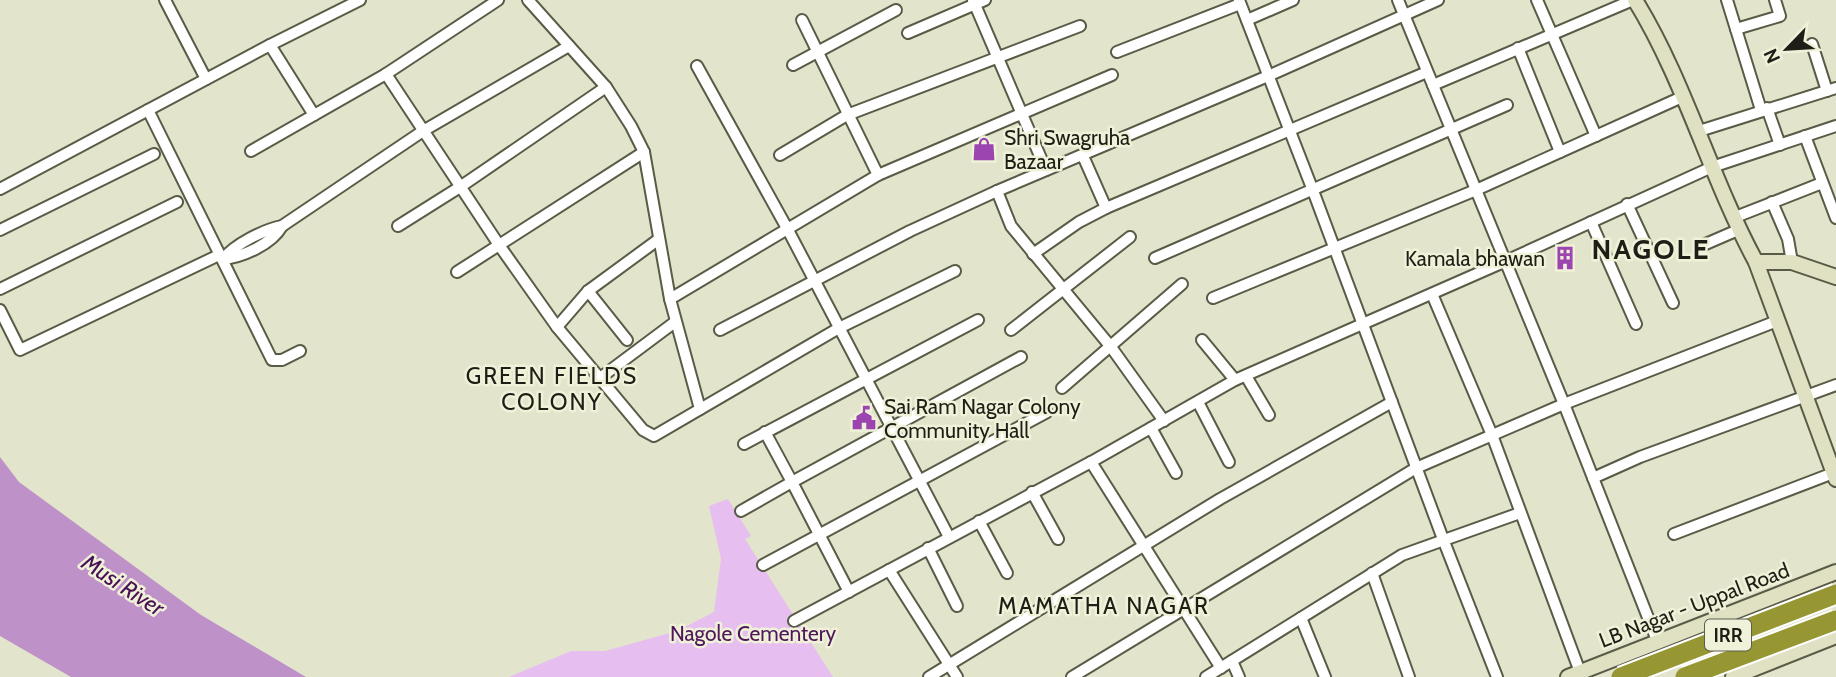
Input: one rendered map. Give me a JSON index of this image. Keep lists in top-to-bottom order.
{
  "streets": {
    "highway": ["IRR"],
    "street": ["LB Nagar - Uppal Road"]
  },
  "districts": ["NAGOLE", "GREEN FIELDS COLONY", "MAMATHA NAGAR"],
  "water": ["Musi River"],
  "parks": ["Nagole Cementery"],
  "places": {
    "shop": ["Shri Swagruha Bazaar"],
    "building": ["Kamala bhawan"],
    "public building": ["Sai Ram Nagar Colony Community Hall"]
  },
  "north": "bottom left"
}
